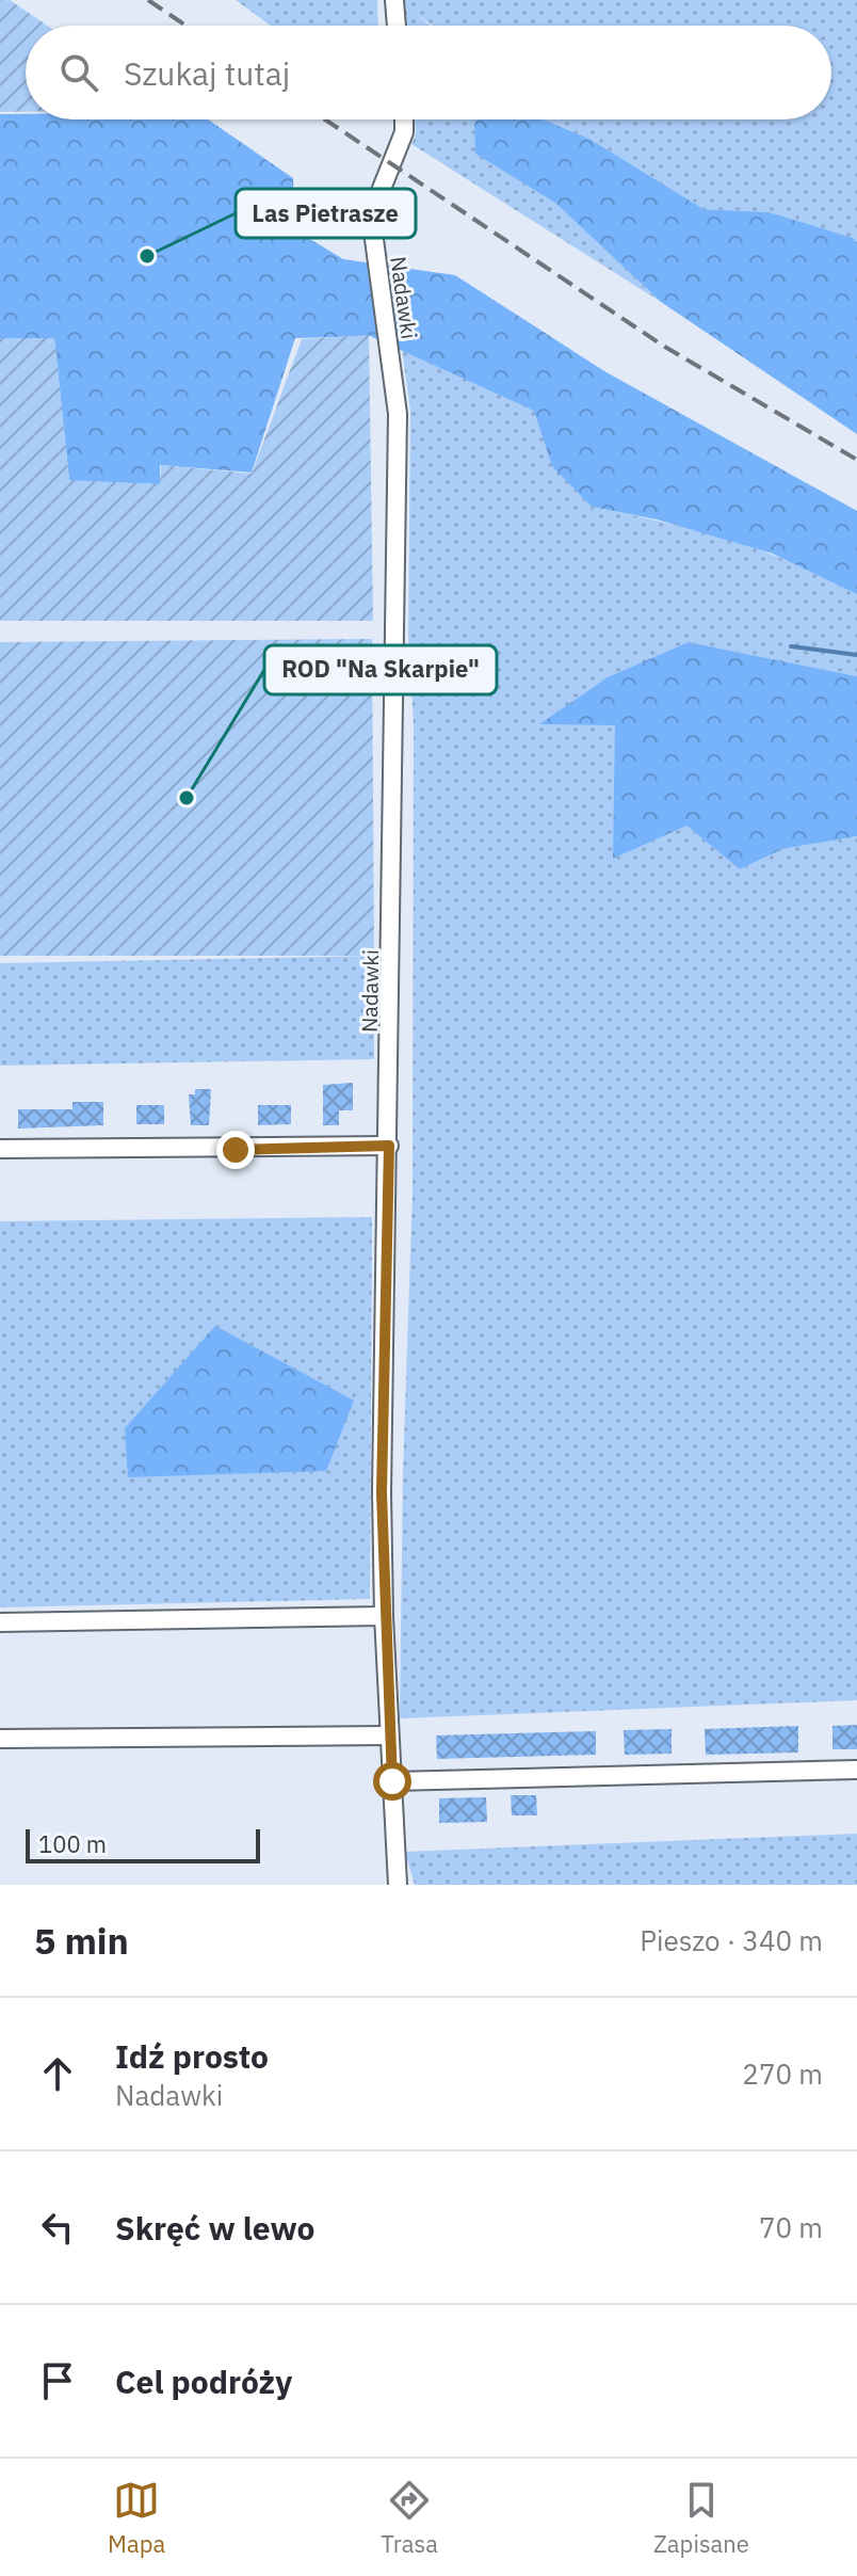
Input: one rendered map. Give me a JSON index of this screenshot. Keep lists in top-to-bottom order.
{
  "streets": {
    "street": ["Nadawki"]
  },
  "places": ["Las Pietrasze", "ROD \"Na Skarpie\""],
  "scale_bar": "100 m",
  "page": {
    "search": "Szukaj tutaj",
    "scale": "100 m",
    "heading": ["5 min", "Pieszo · 340 m"],
    "list": [
      ["Idź prosto", "Nadawki", "270 m"],
      ["Skręć w lewo", "70 m"],
      "Cel podróży"
    ],
    "nav": ["Mapa", "Trasa", "Zapisane"]
  }
}
